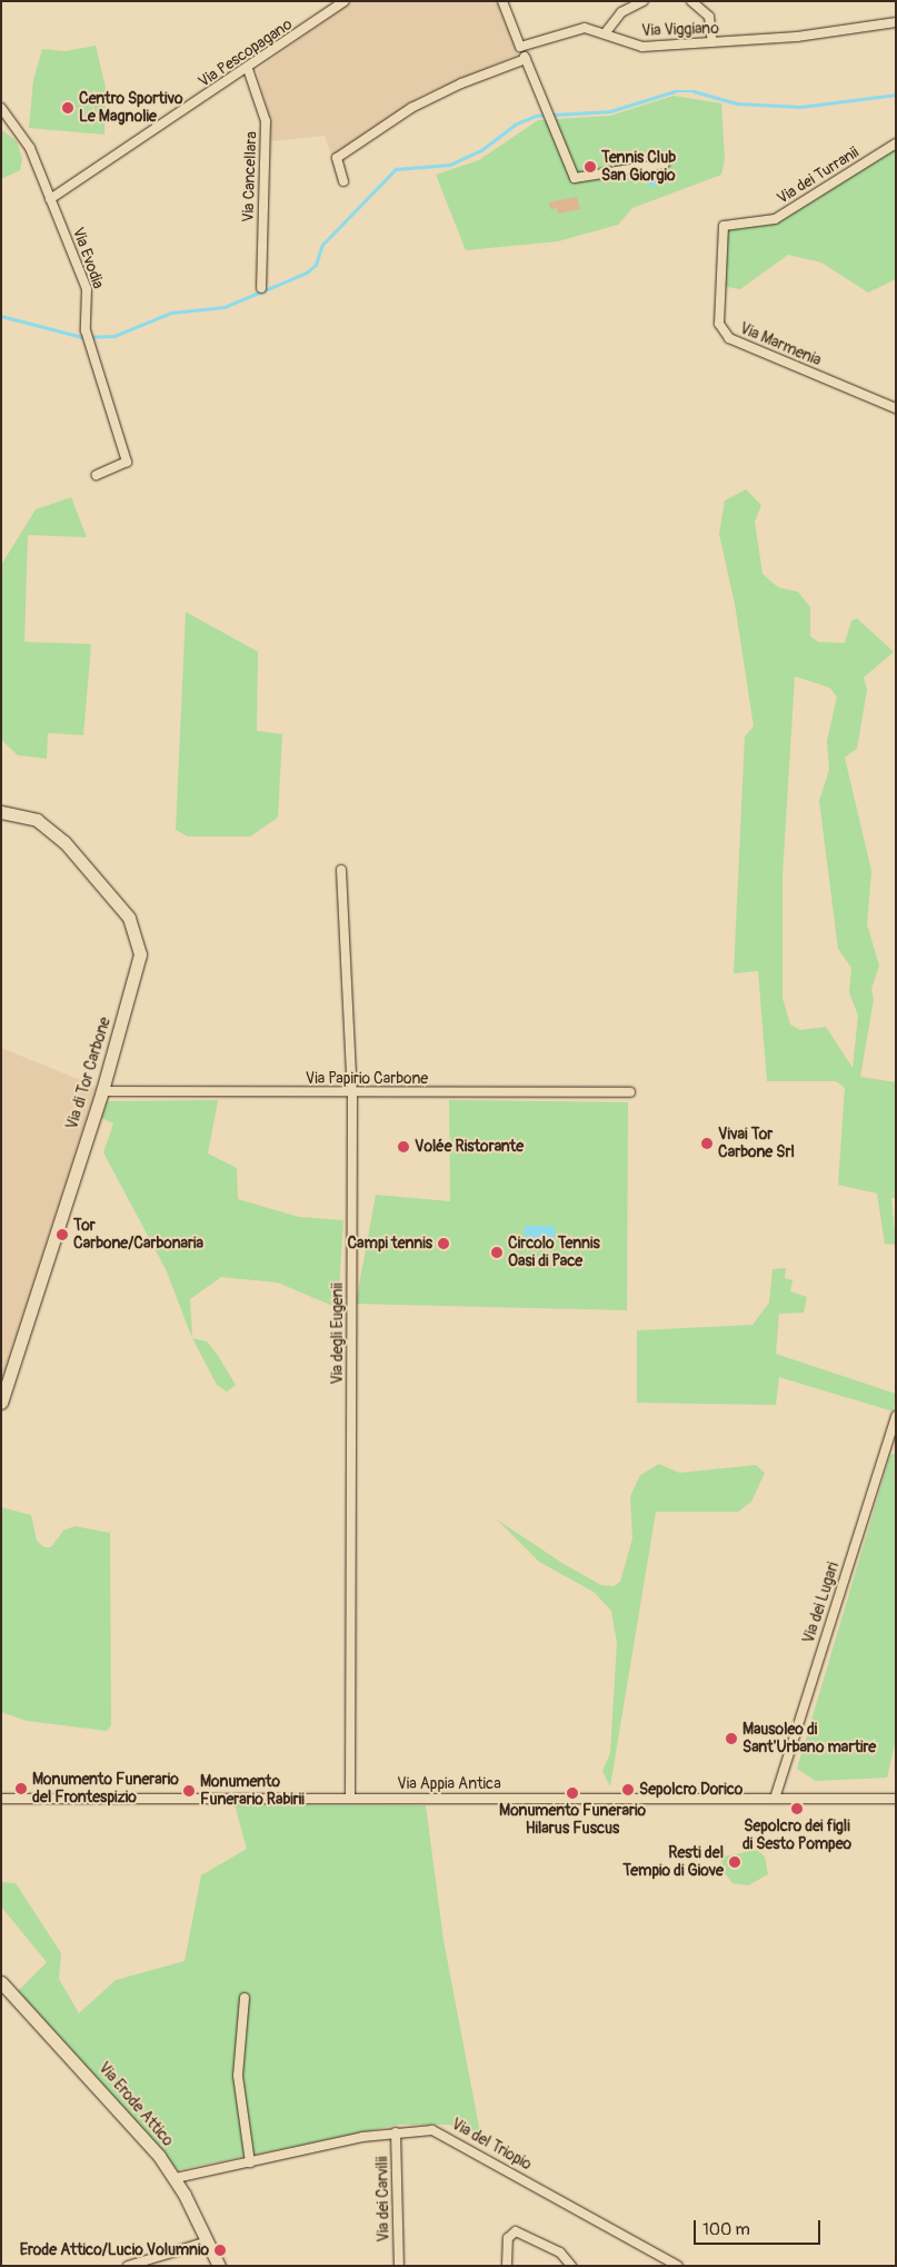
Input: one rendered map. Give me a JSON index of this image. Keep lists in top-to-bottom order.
{
  "streets": {
    "main road": ["Via di Tor Carbone", "Via Erode Attico"],
    "street": [
      "Via Viggiano",
      "Via Pescopagano",
      "Via dei Turranii",
      "Via Cancellara",
      "Via Evodia",
      "Via Marmenia",
      "Via Papirio Carbone",
      "Via degli Eugenii",
      "Via dei Lugari",
      "Via Appia Antica",
      "Via del Triopio",
      "Via dei Carvilii"
    ]
  },
  "crossings": [
    ["Via Pescopagano", "Via Cancellara"],
    ["Via Pescopagano", "Via Evodia"],
    ["Via dei Turranii", "Via Marmenia"],
    ["Via di Tor Carbone", "Via Papirio Carbone"],
    ["Via Papirio Carbone", "Via degli Eugenii"],
    ["Via degli Eugenii", "Via Appia Antica"],
    ["Via dei Lugari", "Via Appia Antica"],
    ["Via Erode Attico", "Via del Triopio"],
    ["Via del Triopio", "Via dei Carvilii"]
  ],
  "places": [
    "Centro Sportivo Le Magnolie",
    "Tennis Club San Giorgio",
    "Vivai Tor Carbone Srl",
    "Volée Ristorante",
    "Tor Carbone/Carbonaria",
    "Campi tennis",
    "Circolo Tennis Oasi di Pace",
    "Mausoleo di Sant'Urbano martire",
    "Monumento Funerario del Frontespizio",
    "Sepolcro Dorico",
    "Monumento Funerario Rabirii",
    "Monumento Funerario Hilarus Fuscus",
    "Sepolcro dei figli di Sesto Pompeo",
    "Resti del Tempio di Giove",
    "Erode Attico/Lucio Volumnio"
  ],
  "scale_bar": "100 m"
}
